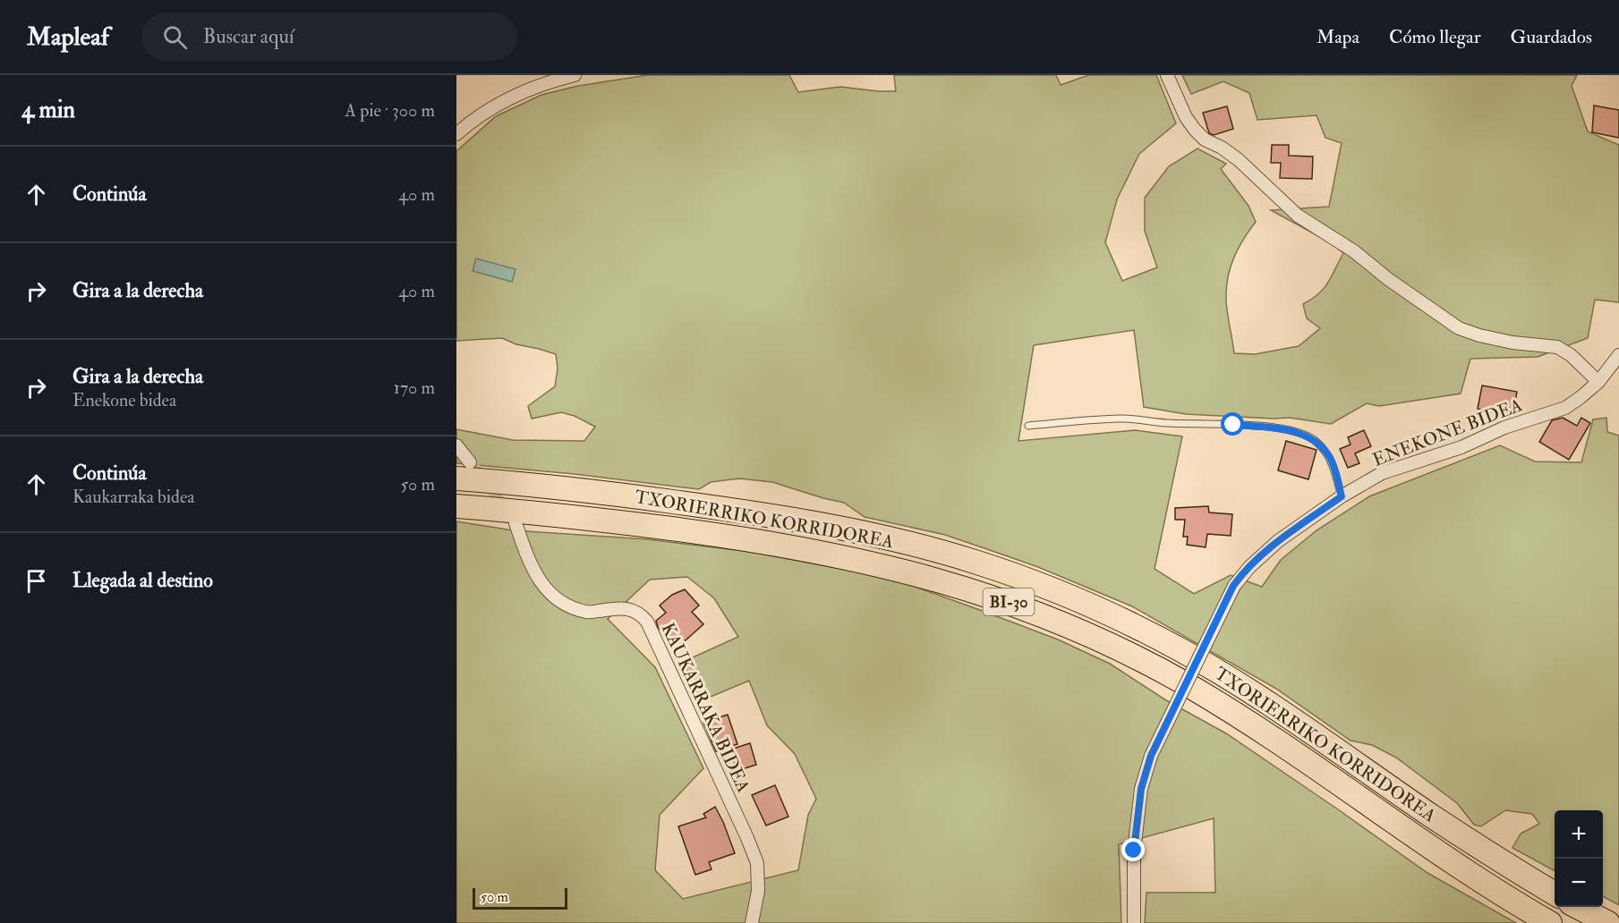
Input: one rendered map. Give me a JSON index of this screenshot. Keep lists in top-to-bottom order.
{
  "streets": {
    "highway": ["TXORIERRIKO KORRIDOREA", "BI-30"],
    "street": ["ENEKONE BIDEA", "KAUKARRAKA BIDEA"]
  },
  "scale_bar": "50 m",
  "page": {
    "header": "Mapleaf",
    "search": "Buscar aquí",
    "nav": ["Mapa", "Cómo llegar", "Guardados"],
    "heading": ["4 min", "A pie · 300 m"],
    "list": [
      ["Continúa", "40 m"],
      ["Gira a la derecha", "40 m"],
      ["Gira a la derecha", "Enekone bidea", "170 m"],
      ["Continúa", "Kaukarraka bidea", "50 m"],
      "Llegada al destino"
    ],
    "map_buttons": ["+", "−"],
    "scale": "50 m"
  }
}
